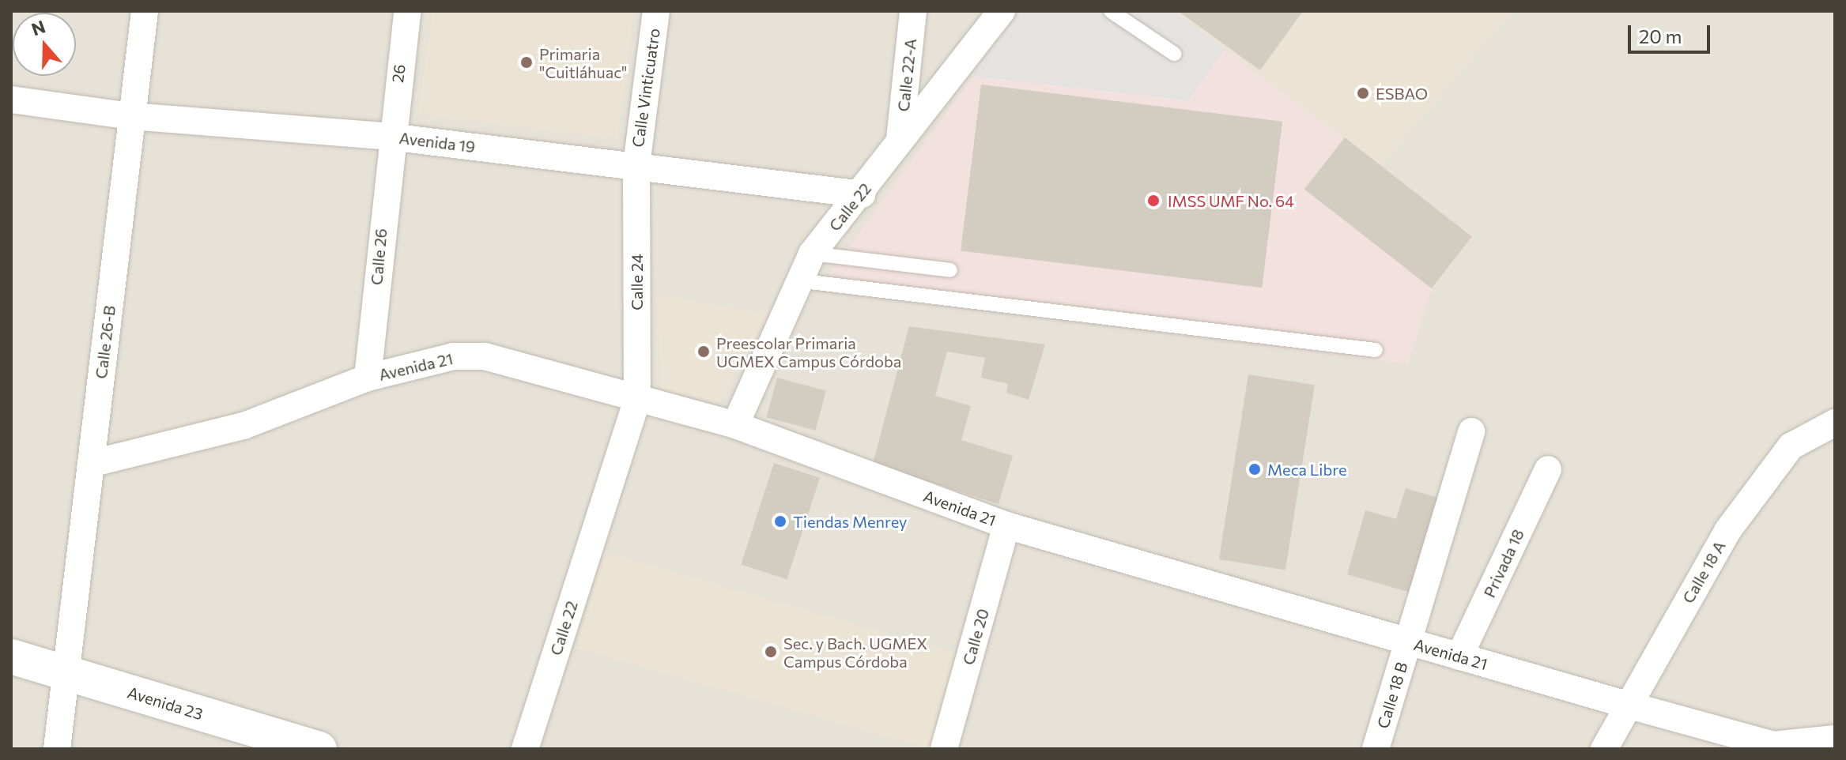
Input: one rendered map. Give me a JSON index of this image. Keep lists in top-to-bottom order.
{
  "streets": {
    "street": [
      "26",
      "Calle 22-A",
      "Calle Vinticuatro",
      "Avenida 19",
      "Calle 22",
      "Calle 26",
      "Calle 24",
      "Calle 26-B",
      "Avenida 21",
      "Privada 18",
      "Calle 18 A",
      "Calle 20",
      "Calle 18 B",
      "Avenida 23"
    ]
  },
  "crossings": [
    ["26", "Avenida 19"],
    ["26", "Calle 26"],
    ["Calle 22-A", "Calle 22"],
    ["Calle Vinticuatro", "Avenida 19"],
    ["Calle Vinticuatro", "Calle 24"],
    ["Avenida 19", "Calle 22"],
    ["Avenida 19", "Calle 26"],
    ["Avenida 19", "Calle 24"],
    ["Avenida 19", "Calle 26-B"],
    ["Calle 22", "Calle 24"],
    ["Calle 22", "Avenida 21"],
    ["Calle 26", "Avenida 21"],
    ["Calle 24", "Avenida 21"],
    ["Calle 26-B", "Avenida 21"],
    ["Calle 26-B", "Avenida 23"],
    ["Avenida 21", "Privada 18"],
    ["Avenida 21", "Calle 18 A"],
    ["Avenida 21", "Calle 20"],
    ["Avenida 21", "Calle 18 B"]
  ],
  "places": [
    "Primaria \"Cuitláhuac\"",
    "ESBAO",
    "IMSS UMF No. 64",
    "Preescolar Primaria UGMEX Campus Córdoba",
    "Meca Libre",
    "Tiendas Menrey",
    "Sec. y Bach. UGMEX Campus Córdoba"
  ],
  "scale_bar": "20 m",
  "north": "top"
}
